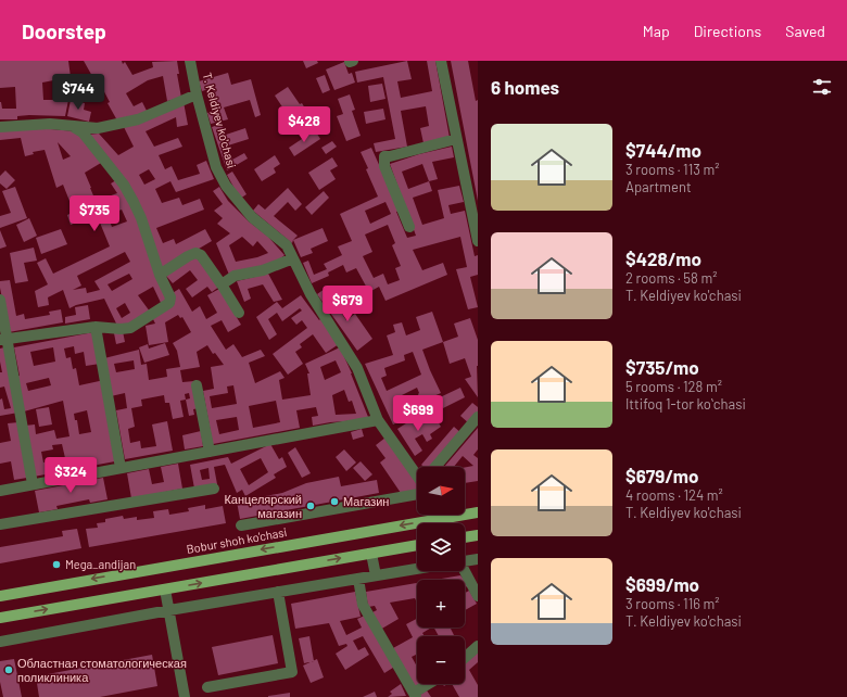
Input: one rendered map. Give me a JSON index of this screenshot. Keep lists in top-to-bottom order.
{
  "streets": {
    "main road": ["Bobur shoh ko'chasi"],
    "street": ["T. Keldiyev ko'chasi"]
  },
  "places": [
    "Магазин",
    "Канцелярский магазин",
    "Mega_andijan",
    "Областная стоматологическая поликлиника"
  ],
  "north": "right",
  "page": {
    "header": "Doorstep",
    "nav": ["Map", "Directions", "Saved"],
    "heading": "6 homes",
    "price": [
      "$744",
      "$428",
      "$735",
      "$679",
      "$699",
      "$324"
    ],
    "list": [
      {
        "name": "$744/mo",
        "note": "3 rooms · 113 m² · Apartment"
      },
      {
        "name": "$428/mo",
        "note": "2 rooms · 58 m² · T. Keldiyev ko'chasi"
      },
      {
        "name": "$735/mo",
        "note": "5 rooms · 128 m² · Ittifoq 1-tor koʻchasi"
      },
      {
        "name": "$679/mo",
        "note": "4 rooms · 124 m² · T. Keldiyev ko'chasi"
      },
      {
        "name": "$699/mo",
        "note": "3 rooms · 116 m² · T. Keldiyev ko'chasi"
      }
    ],
    "map_buttons": ["+", "−"]
  }
}
